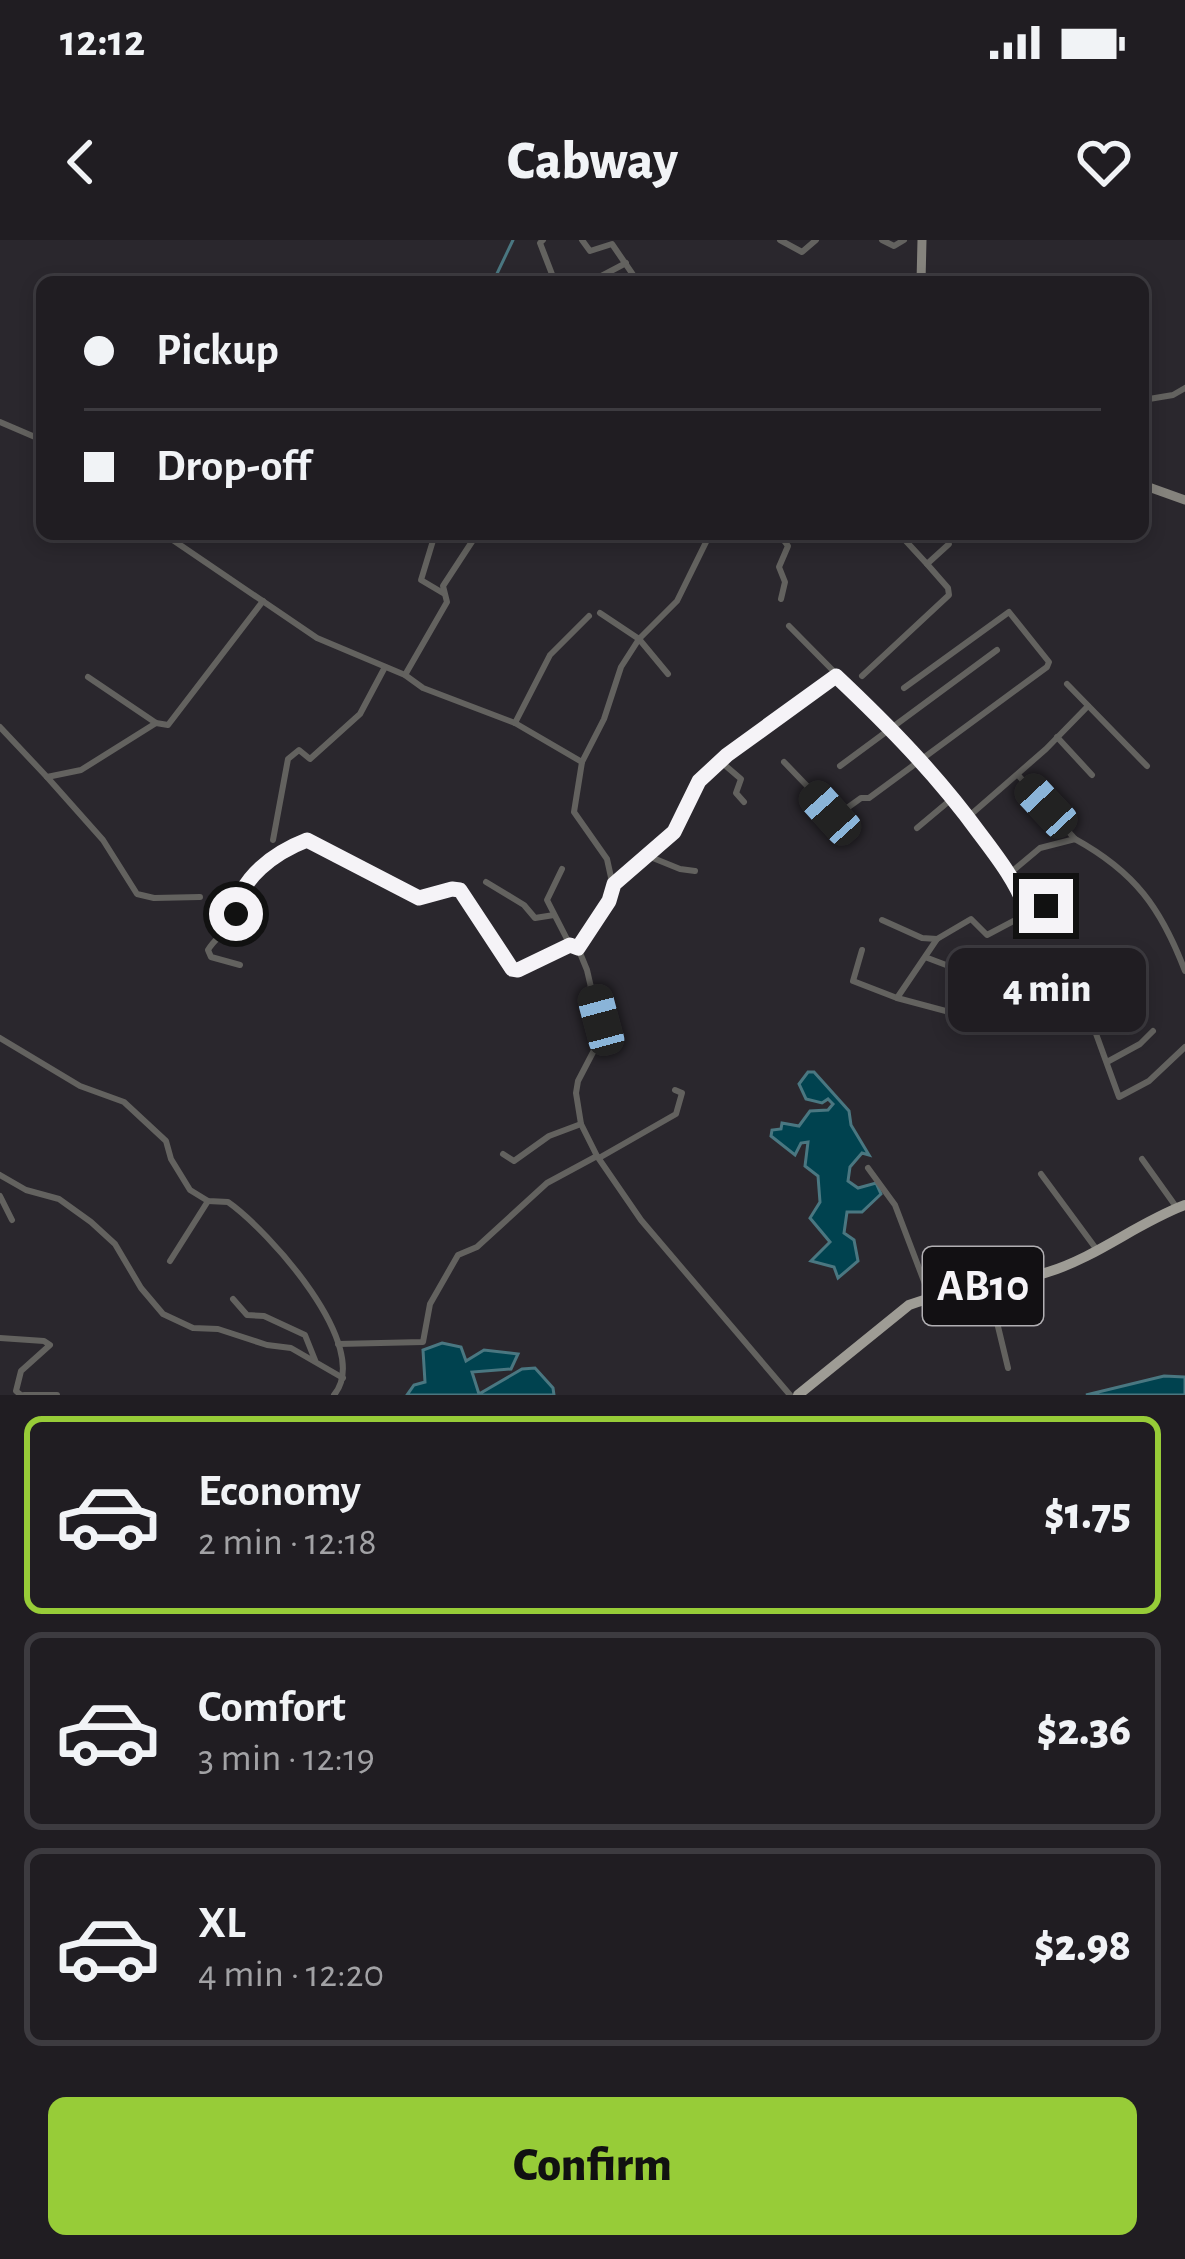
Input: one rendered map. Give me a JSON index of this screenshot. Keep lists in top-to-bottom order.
{
  "streets": {
    "main road": ["AB10"]
  },
  "page": {
    "status": "12:12",
    "header": "Cabway",
    "banner": ["Pickup", "Drop-off"],
    "bubble": "4 min",
    "list": [
      {
        "name": "Economy",
        "note": "2 min · 12:18",
        "value": "$1.75"
      },
      {
        "name": "Comfort",
        "note": "3 min · 12:19",
        "value": "$2.36"
      },
      {
        "name": "XL",
        "note": "4 min · 12:20",
        "value": "$2.98"
      }
    ],
    "buttons": "Confirm"
  }
}
